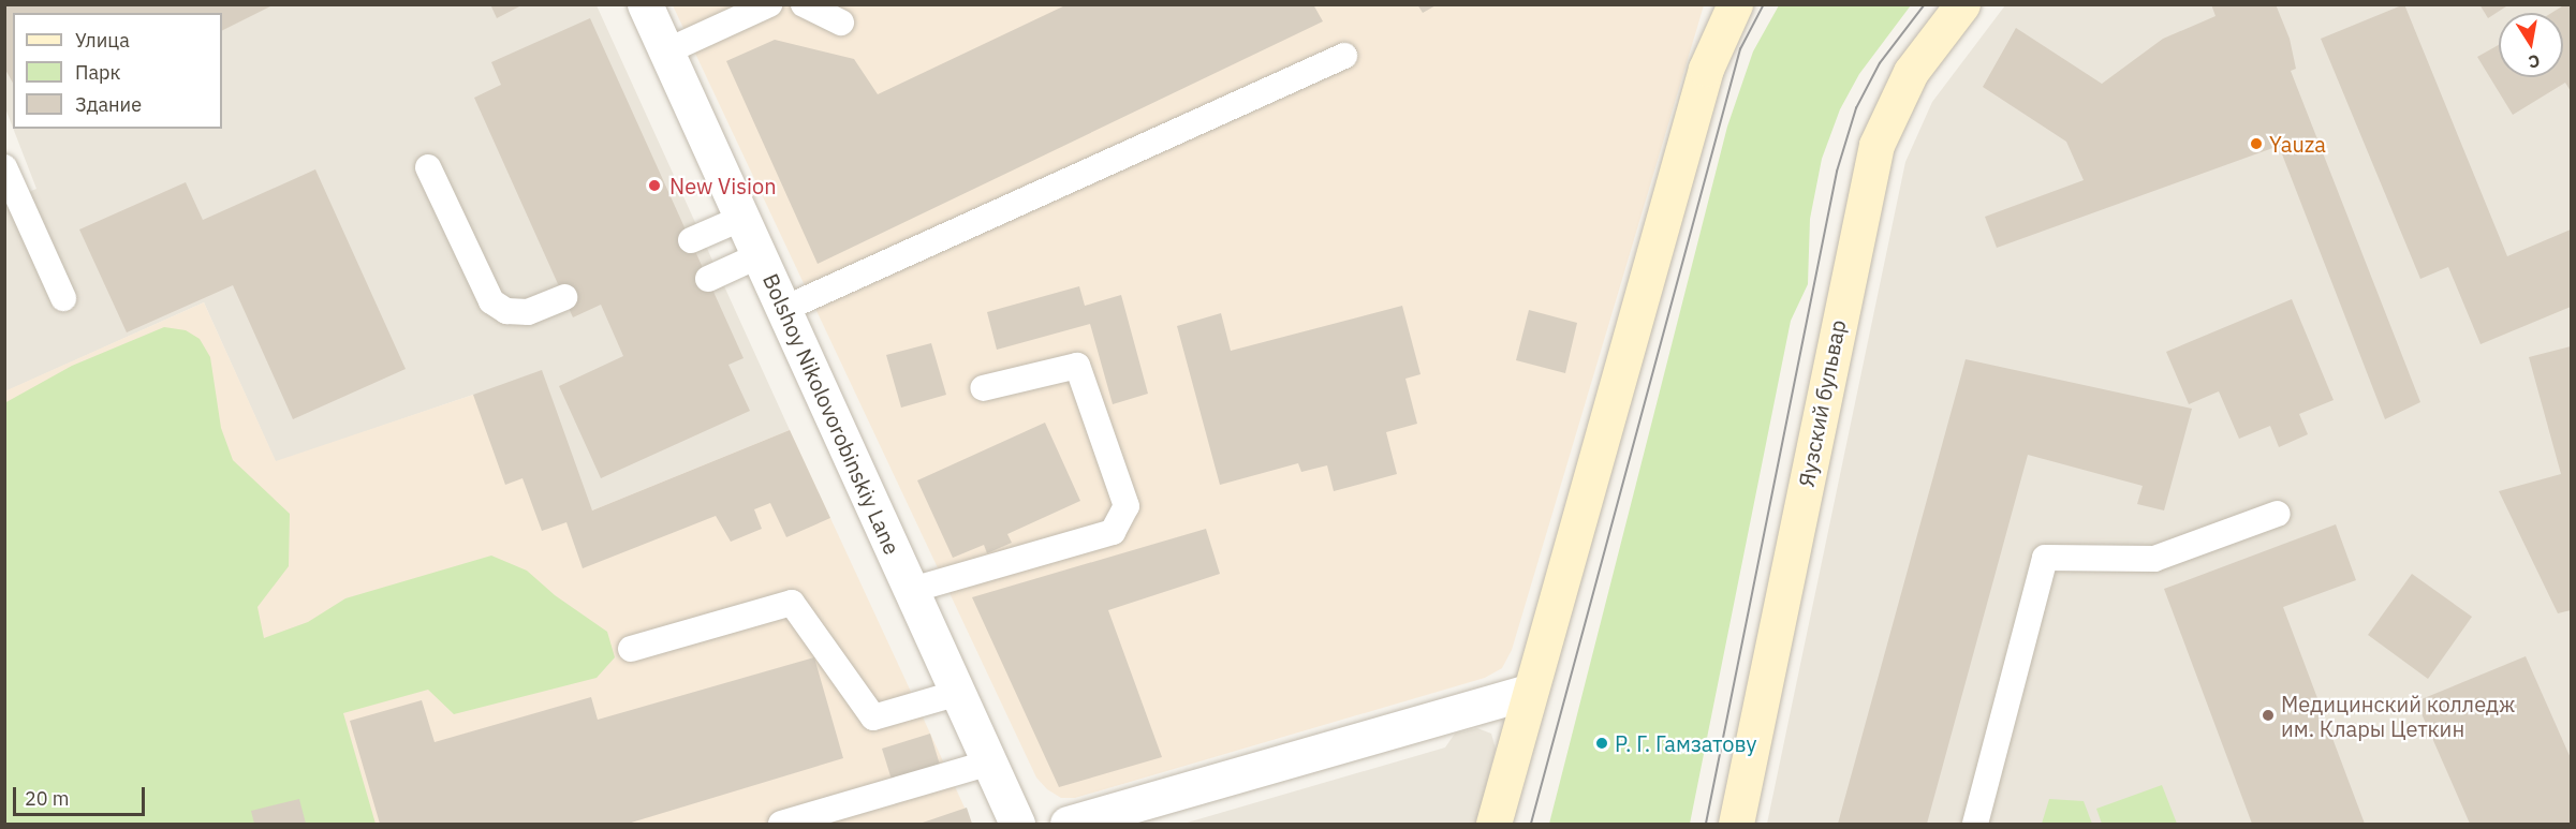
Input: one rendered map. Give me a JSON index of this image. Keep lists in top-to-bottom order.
{
  "streets": {
    "main road": ["Яузский бульвар"],
    "street": ["Bolshoy Nikolovorobinskiy Lane"]
  },
  "places": [
    "Yauza",
    "New Vision",
    "Медицинский колледж им. Клары Цеткин",
    "Р. Г. Гамзатову"
  ],
  "legend": ["Улица", "Парк", "Здание"],
  "scale_bar": "20 m",
  "north": "bottom"
}
